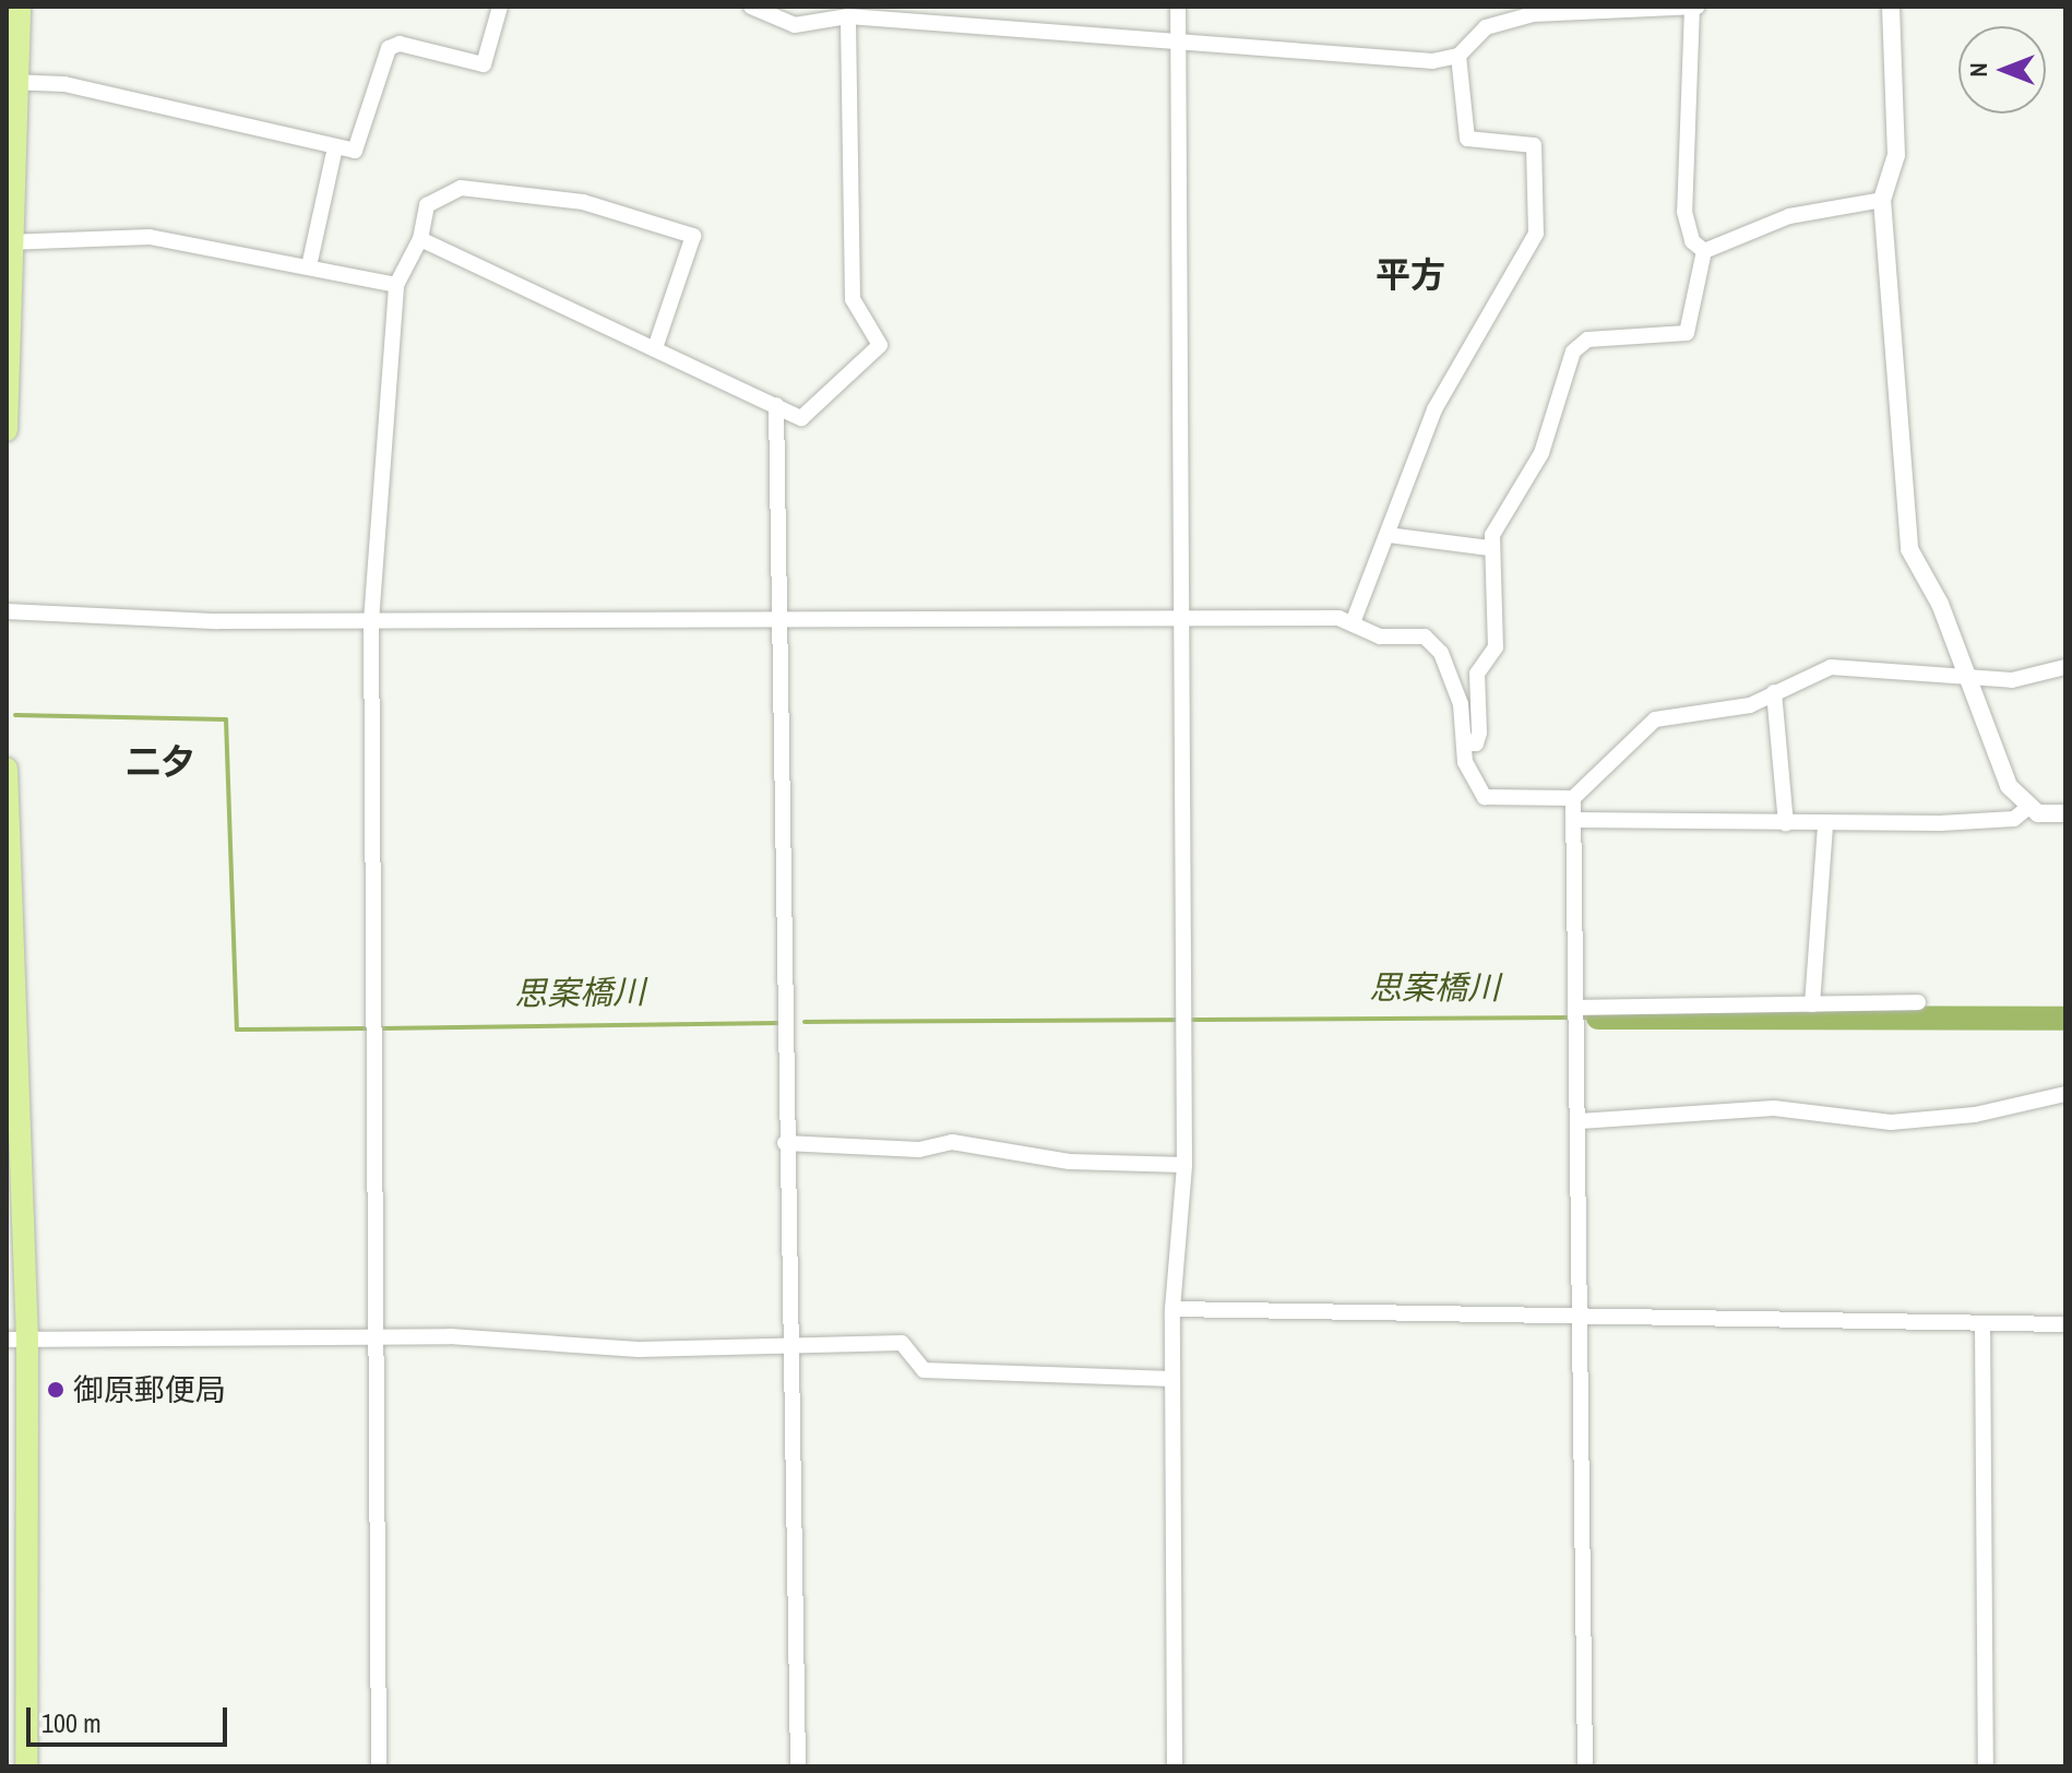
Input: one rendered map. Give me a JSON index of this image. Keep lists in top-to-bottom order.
{
  "districts": ["平方", "二夕"],
  "water": ["思案橋川"],
  "places": ["御原郵便局"],
  "scale_bar": "100 m",
  "north": "left"
}
